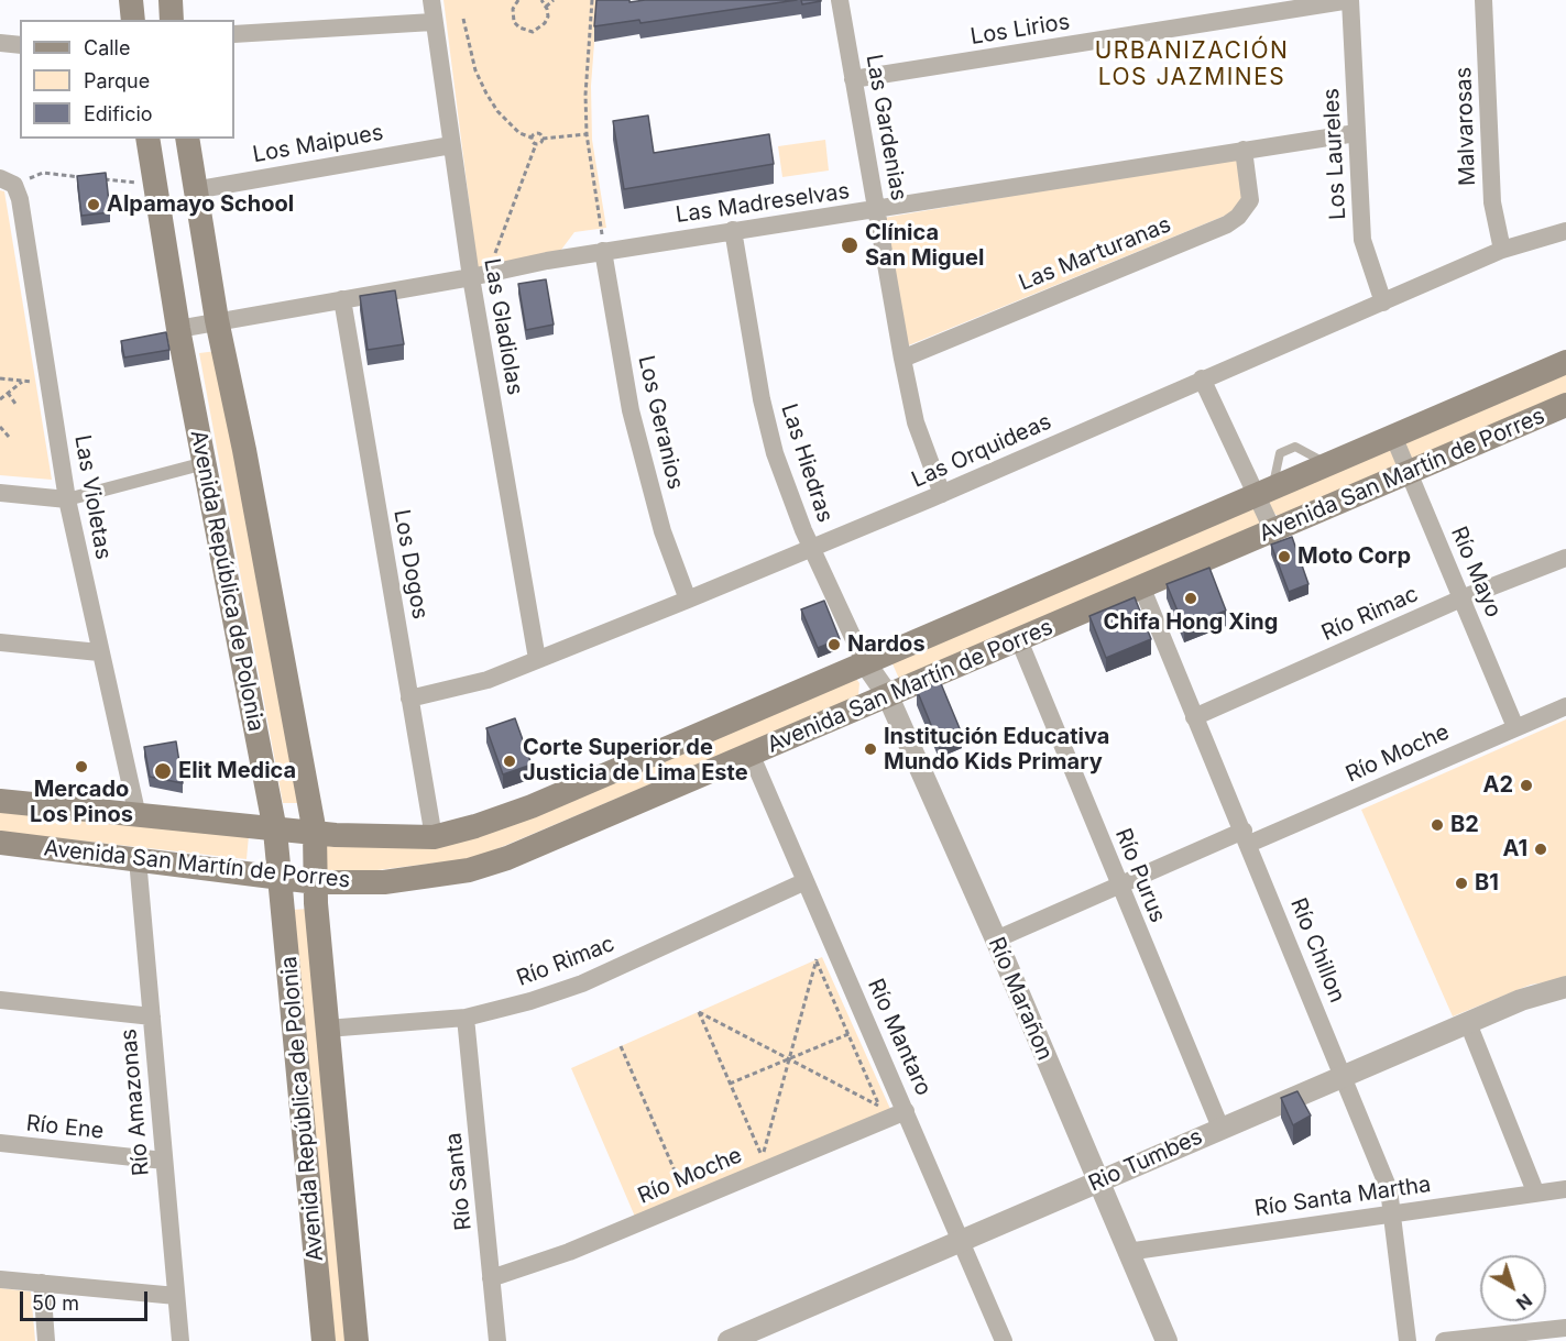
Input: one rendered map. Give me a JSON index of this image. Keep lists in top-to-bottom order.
{
  "streets": {
    "main road": ["Avenida San Martín de Porres", "Avenida República de Polonia"],
    "street": [
      "Los Lirios",
      "Malvarosas",
      "Las Gardenias",
      "Los Maipues",
      "Los Laureles",
      "Las Madreselvas",
      "Las Marturanas",
      "Las Gladiolas",
      "Los Geranios",
      "Las Orquideas",
      "Las Hiedras",
      "Las Violetas",
      "Los Dogos",
      "Río Mayo",
      "Río Rimac",
      "Río Moche",
      "Río Purus",
      "Río Chillon",
      "Río Marañon",
      "Río Mantaro",
      "Río Amazonas",
      "Río Ene",
      "Rio Tumbes",
      "Río Santa",
      "Río Santa Martha"
    ]
  },
  "crossings": [
    ["Los Lirios", "Las Gardenias"],
    ["Los Lirios", "Los Laureles"],
    ["Malvarosas", "Las Orquideas"],
    ["Las Gardenias", "Las Madreselvas"],
    ["Las Gardenias", "Las Marturanas"],
    ["Las Gardenias", "Las Orquideas"],
    ["Los Maipues", "Las Gladiolas"],
    ["Los Maipues", "Avenida República de Polonia"],
    ["Los Laureles", "Las Madreselvas"],
    ["Los Laureles", "Las Orquideas"],
    ["Las Madreselvas", "Las Marturanas"],
    ["Las Madreselvas", "Las Gladiolas"],
    ["Las Madreselvas", "Los Geranios"],
    ["Las Madreselvas", "Las Hiedras"],
    ["Las Madreselvas", "Los Dogos"],
    ["Las Madreselvas", "Avenida República de Polonia"],
    ["Las Gladiolas", "Las Orquideas"],
    ["Los Geranios", "Las Orquideas"],
    ["Las Orquideas", "Las Hiedras"],
    ["Las Orquideas", "Los Dogos"],
    ["Las Hiedras", "Avenida San Martín de Porres"],
    ["Las Hiedras", "Río Marañon"],
    ["Avenida San Martín de Porres", "Las Violetas"],
    ["Avenida San Martín de Porres", "Los Dogos"],
    ["Avenida San Martín de Porres", "Río Mayo"],
    ["Avenida San Martín de Porres", "Avenida República de Polonia"],
    ["Avenida San Martín de Porres", "Río Purus"],
    ["Avenida San Martín de Porres", "Río Chillon"],
    ["Avenida San Martín de Porres", "Río Marañon"],
    ["Avenida San Martín de Porres", "Río Mantaro"],
    ["Avenida San Martín de Porres", "Río Amazonas"],
    ["Río Mayo", "Río Rimac"],
    ["Río Mayo", "Río Moche"],
    ["Avenida República de Polonia", "Río Rimac"],
    ["Río Rimac", "Río Chillon"],
    ["Río Rimac", "Río Mantaro"],
    ["Río Rimac", "Río Santa"],
    ["Río Moche", "Río Purus"],
    ["Río Moche", "Río Chillon"],
    ["Río Moche", "Río Marañon"],
    ["Río Moche", "Río Mantaro"],
    ["Río Moche", "Río Santa"],
    ["Río Purus", "Rio Tumbes"],
    ["Río Chillon", "Rio Tumbes"],
    ["Río Chillon", "Río Santa Martha"],
    ["Río Marañon", "Rio Tumbes"],
    ["Río Marañon", "Río Santa Martha"],
    ["Río Mantaro", "Rio Tumbes"],
    ["Río Amazonas", "Río Ene"]
  ],
  "districts": ["URBANIZACIÓN LOS JAZMINES"],
  "places": [
    "Alpamayo School",
    "Clínica San Miguel",
    "Moto Corp",
    "Chifa Hong Xing",
    "Nardos",
    "Institución Educativa Mundo Kids Primary",
    "Corte Superior de Justicia de Lima Este",
    "Mercado Los Pinos",
    "Elit Medica",
    "A2",
    "B2",
    "A1",
    "B1"
  ],
  "legend": ["Calle", "Parque", "Edificio"],
  "scale_bar": "50 m",
  "north": "bottom right"
}
